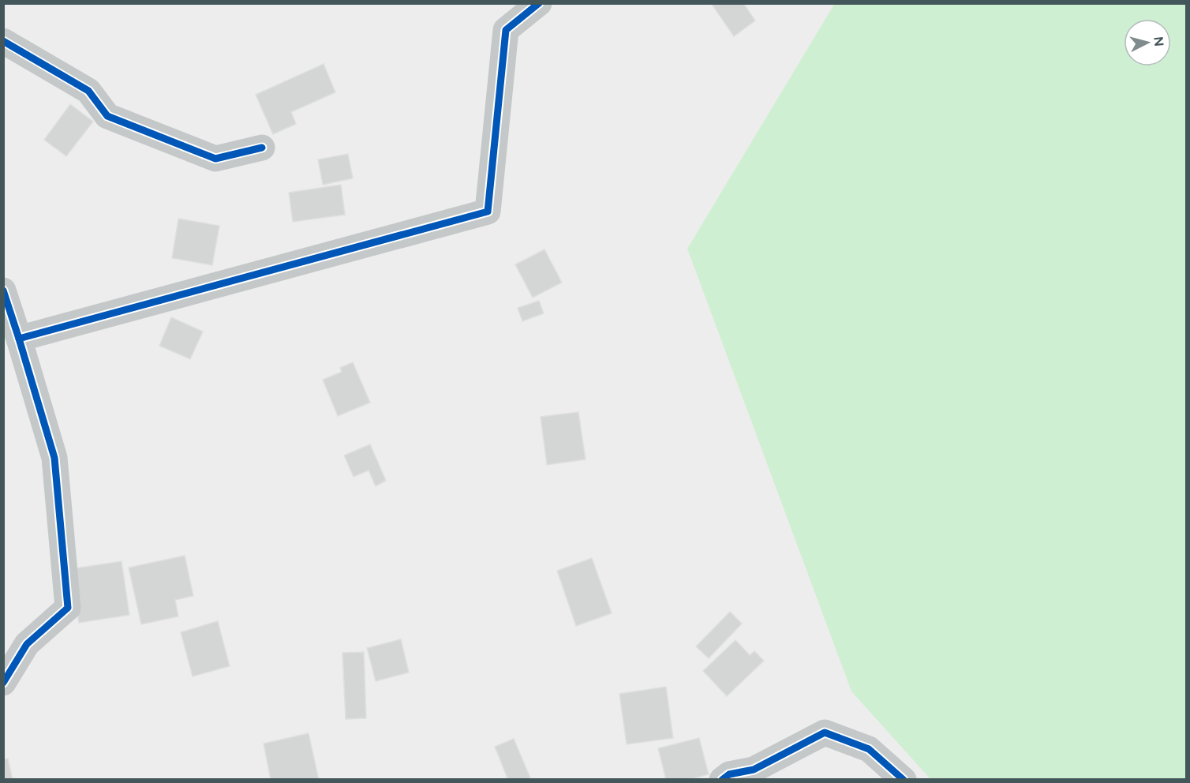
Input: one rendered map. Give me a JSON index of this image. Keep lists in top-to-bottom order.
{
  "north": "right"
}
